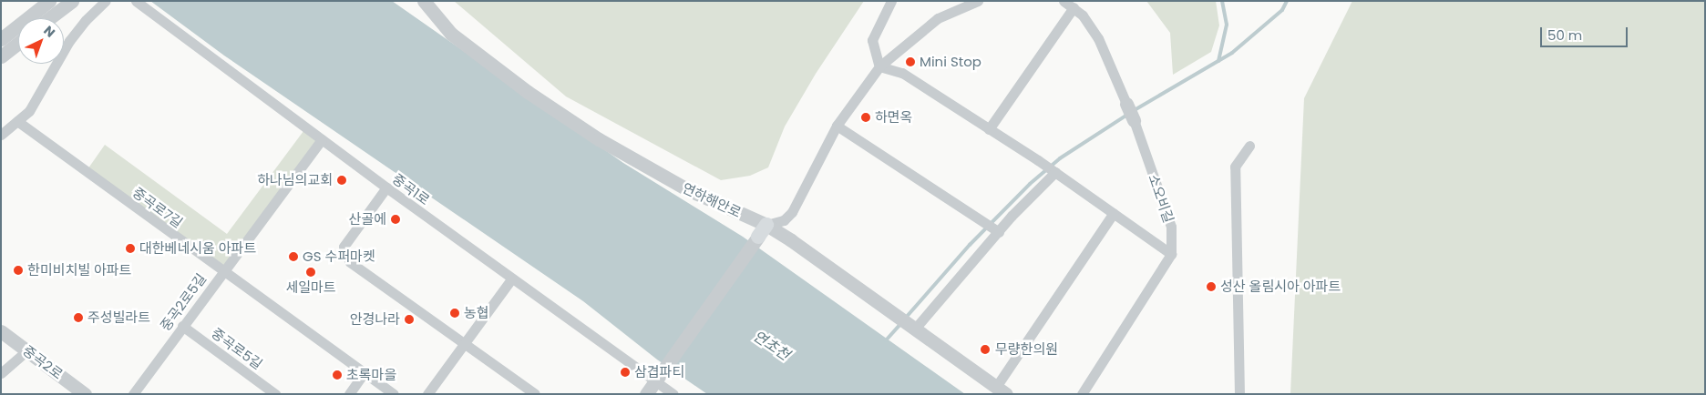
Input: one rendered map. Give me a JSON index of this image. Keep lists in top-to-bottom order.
{
  "streets": {
    "street": [
      "중곡1로",
      "소오비길",
      "연하해안로",
      "중곡로7길",
      "중곡2로5길",
      "중곡로5길",
      "중곡2로"
    ]
  },
  "crossings": [
    ["중곡1로", "중곡2로5길"],
    ["중곡로7길", "중곡2로5길"],
    ["중곡2로5길", "중곡로5길"]
  ],
  "water": ["연초천"],
  "places": [
    "Mini Stop",
    "하면옥",
    "하나님의교회",
    "산골에",
    "대한베네시움 아파트",
    "GS 수퍼마켓",
    "한미비치빌 아파트",
    "세일마트",
    "성산 올림시아 아파트",
    "농협",
    "주성빌라트",
    "안경나라",
    "무량한의원",
    "삼겹파티",
    "초록마을"
  ],
  "scale_bar": "50 m",
  "north": "top right"
}
